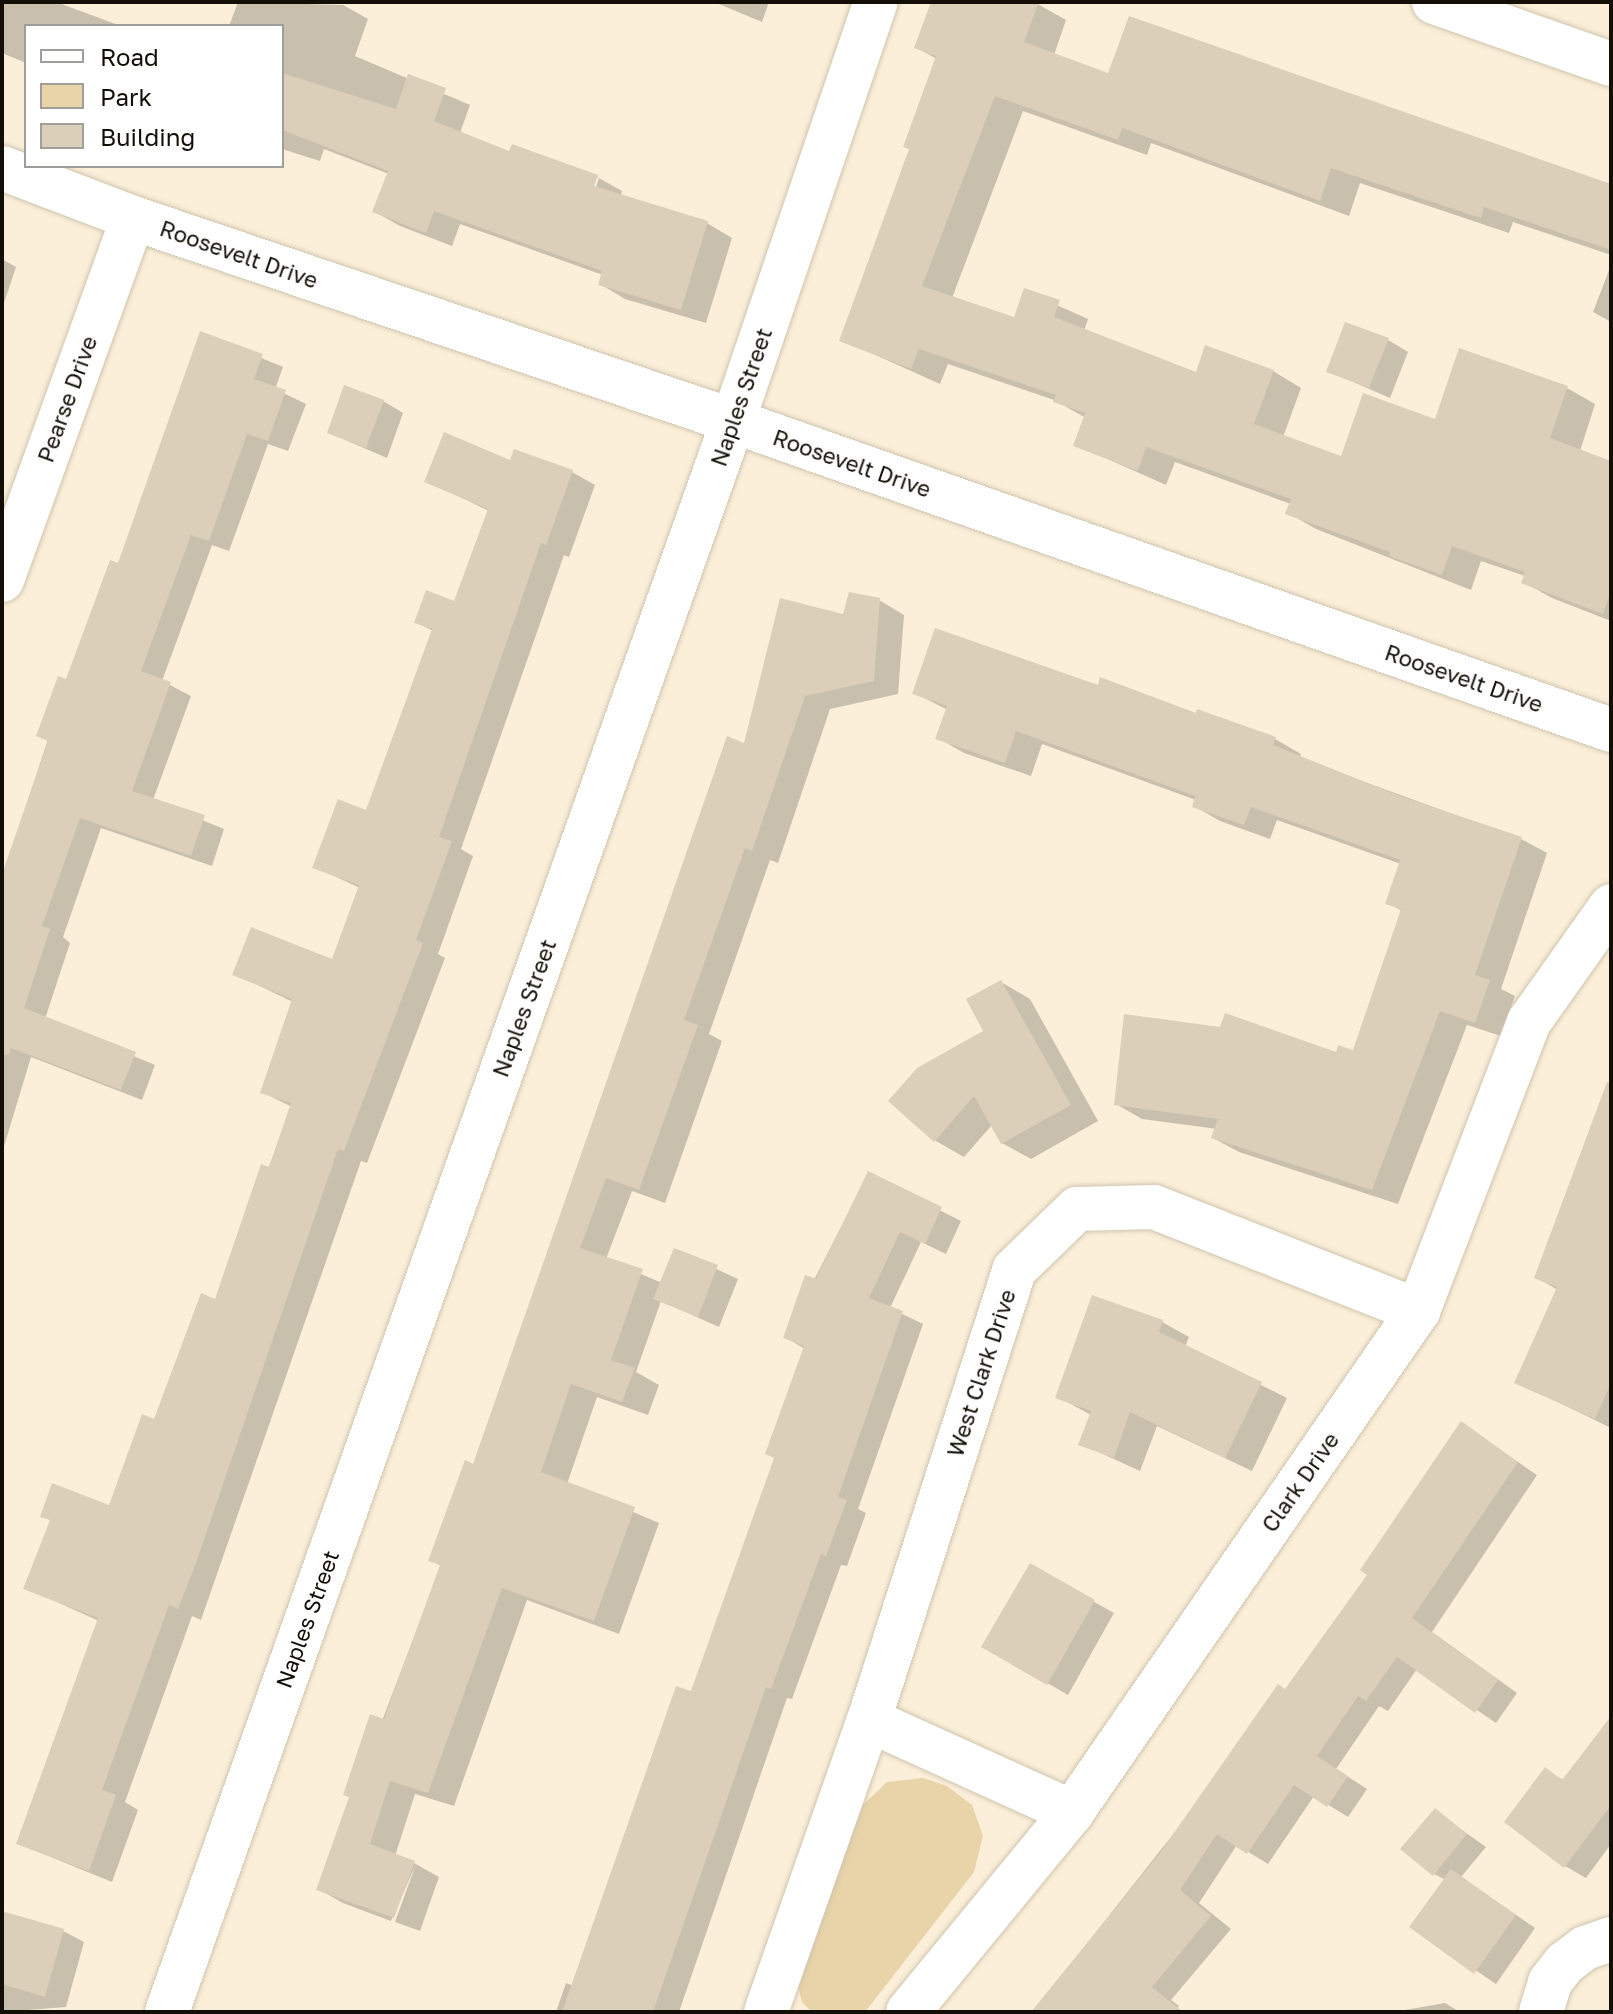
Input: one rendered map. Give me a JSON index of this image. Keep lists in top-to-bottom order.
{
  "streets": {
    "street": [
      "Roosevelt Drive",
      "Naples Street",
      "Pearse Drive",
      "West Clark Drive",
      "Clark Drive"
    ]
  },
  "crossings": [
    ["Roosevelt Drive", "Naples Street"],
    ["Roosevelt Drive", "Pearse Drive"],
    ["West Clark Drive", "Clark Drive"]
  ],
  "legend": ["Road", "Park", "Building"]
}
